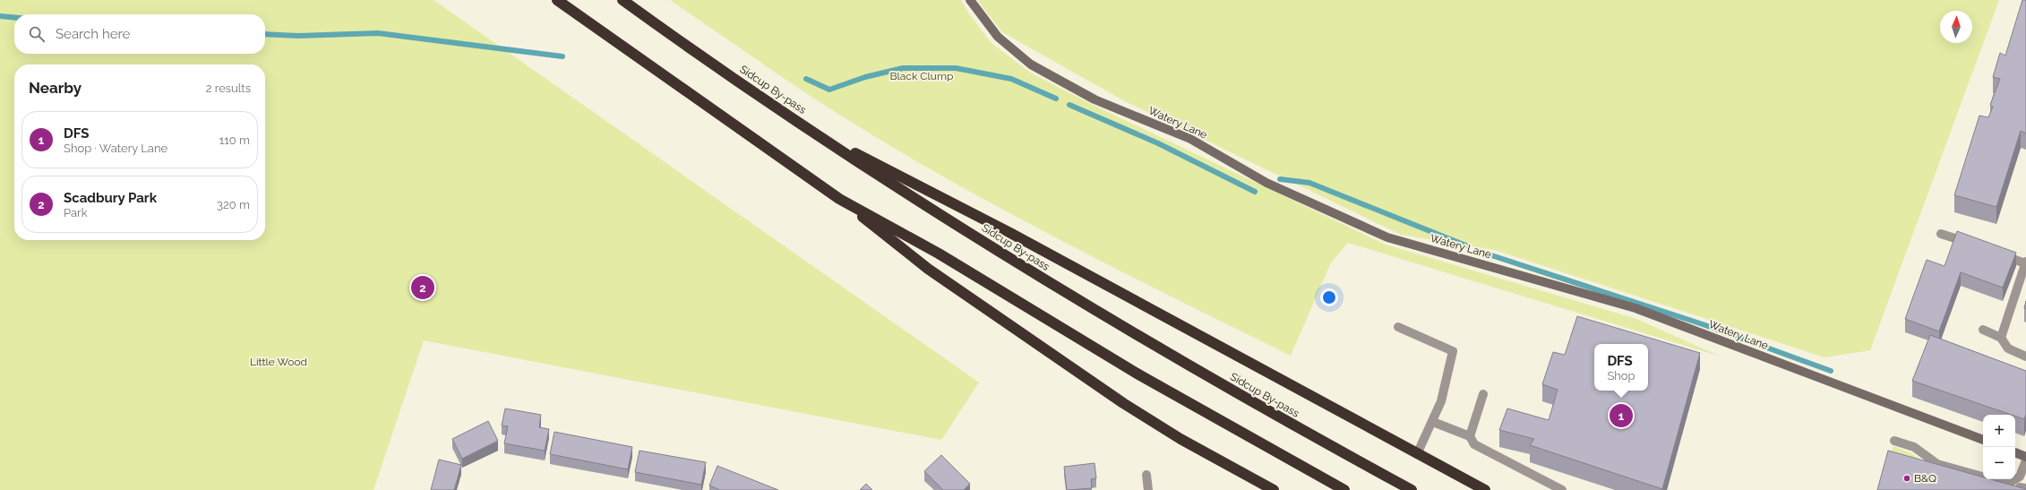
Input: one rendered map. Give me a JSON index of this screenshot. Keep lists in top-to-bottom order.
{
  "streets": {
    "highway": ["Sidcup By-pass"],
    "street": ["Watery Lane"]
  },
  "parks": ["Black Clump", "Little Wood"],
  "places": ["B&Q"],
  "north": "top",
  "page": {
    "search": "Search here",
    "heading": ["Nearby", "2 results"],
    "list": [
      {
        "mark": "1",
        "name": "DFS",
        "note": "Shop · Watery Lane",
        "value": "110 m"
      },
      {
        "mark": "2",
        "name": "Scadbury Park",
        "note": "Park",
        "value": "320 m"
      }
    ],
    "pins": ["2", "1"],
    "popup": ["DFS", "Shop"],
    "map_buttons": ["+", "−"]
  }
}
